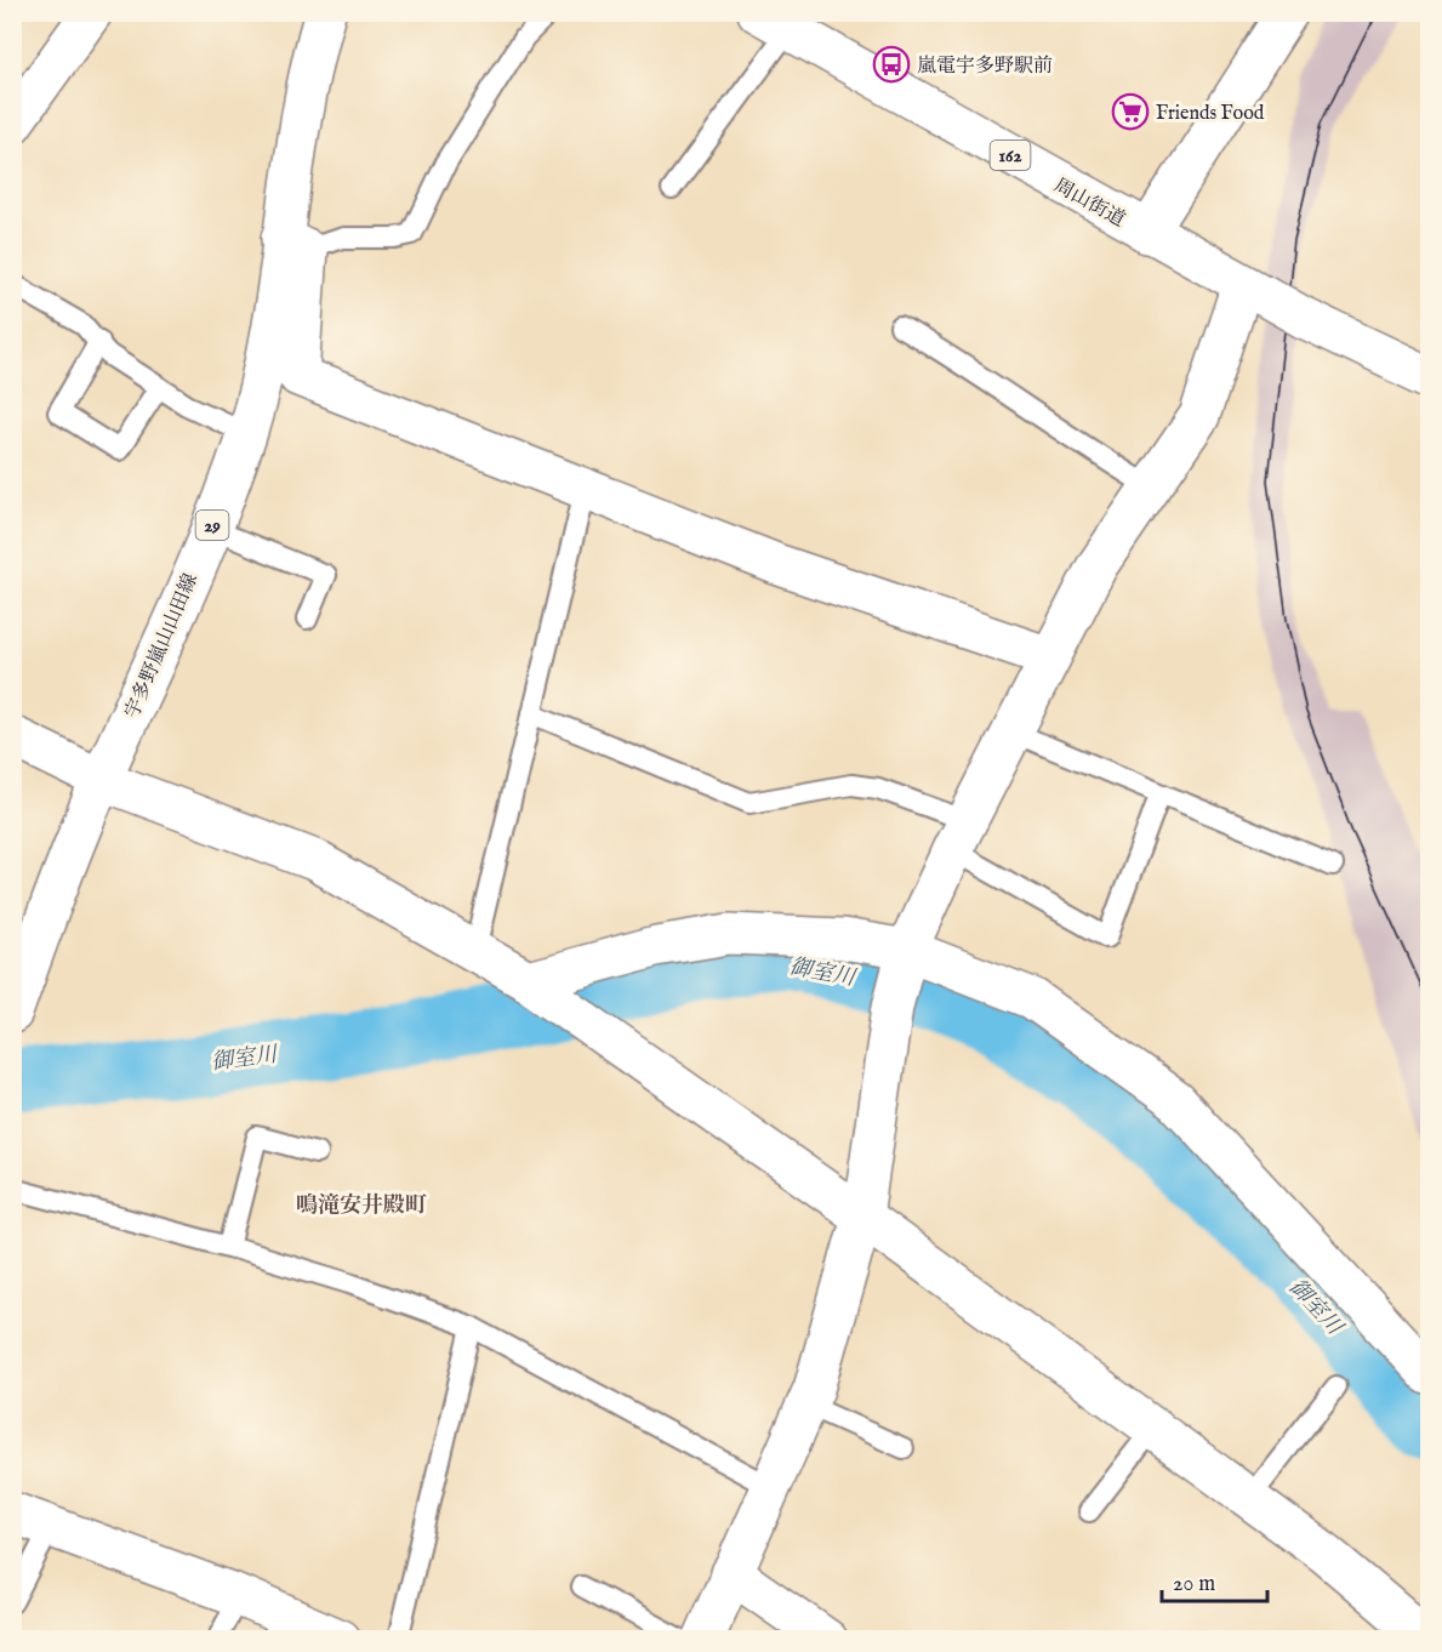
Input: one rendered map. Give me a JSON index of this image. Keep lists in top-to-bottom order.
{
  "streets": {
    "main road": [
      "162",
      "周山街道",
      "29",
      "宇多野嵐山山田線"
    ]
  },
  "districts": ["鳴滝安井殿町"],
  "water": ["御室川"],
  "places": {
    "bus stop": ["嵐電宇多野駅前"],
    "supermarket": ["Friends Food"]
  },
  "scale_bar": "20 m"
}
